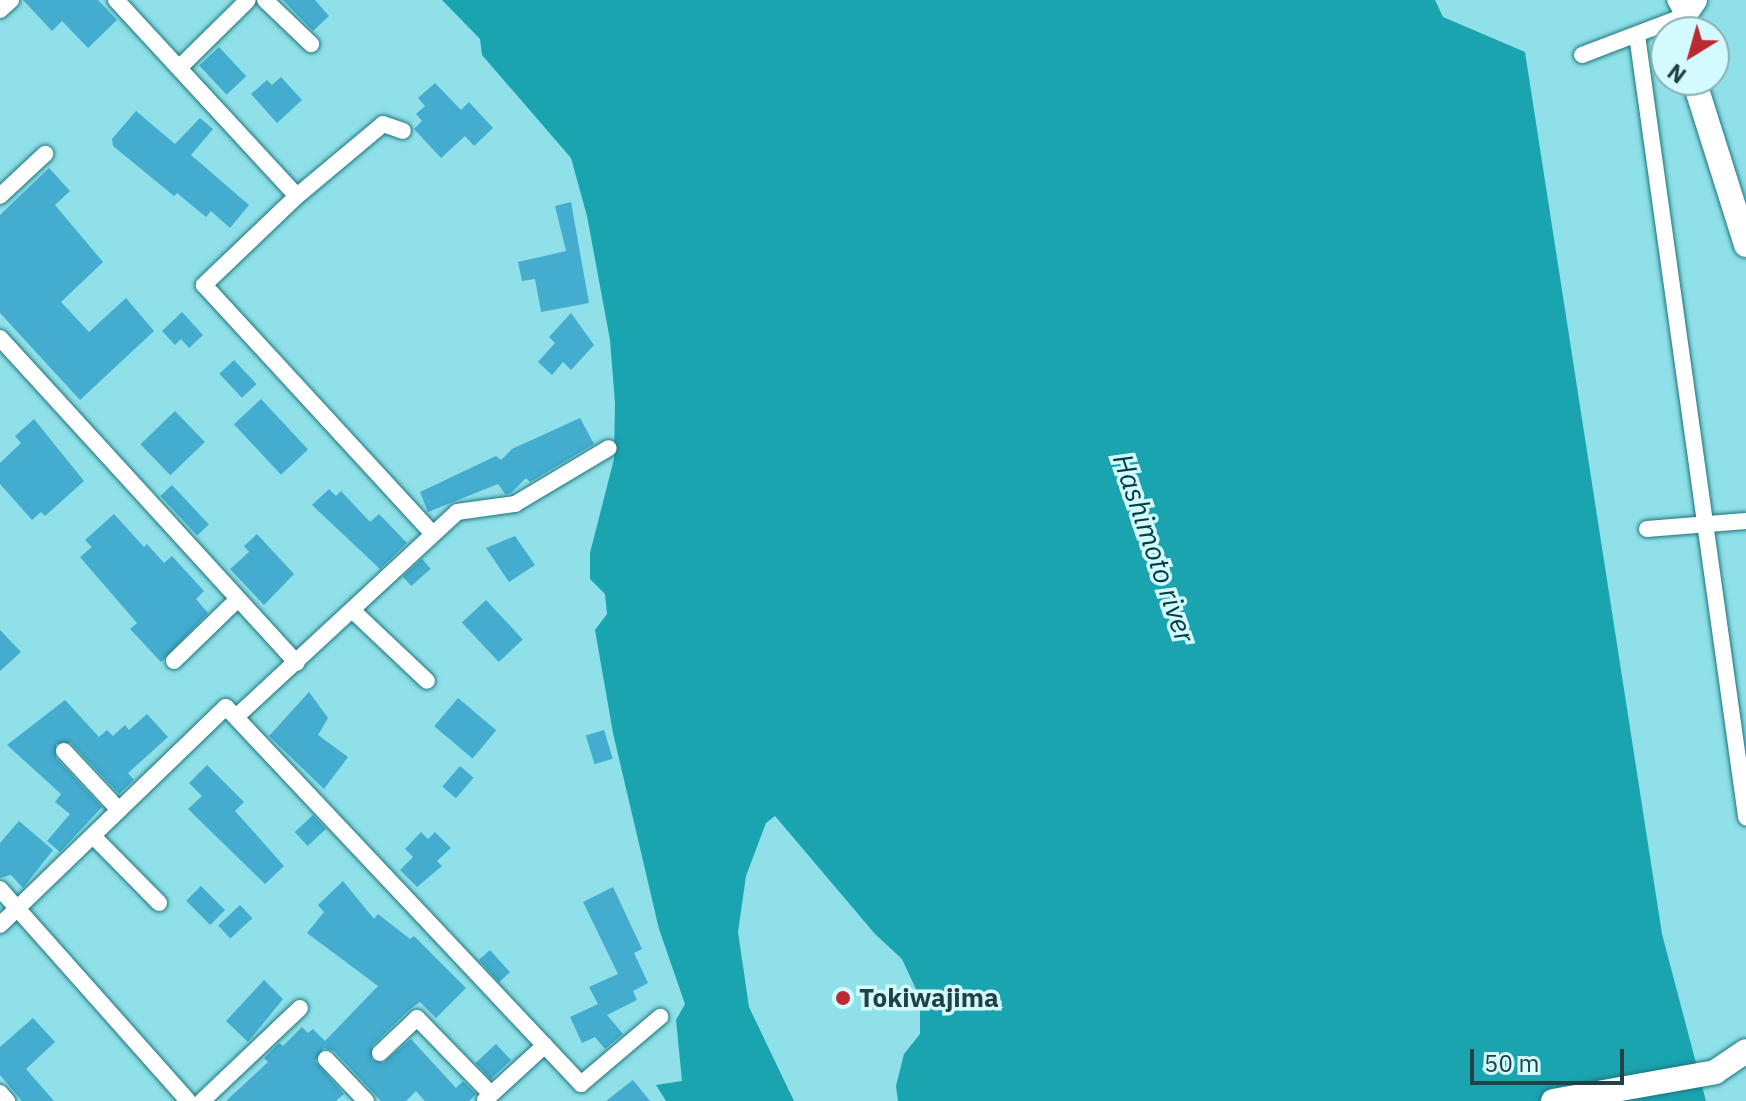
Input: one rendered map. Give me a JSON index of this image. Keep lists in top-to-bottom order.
{
  "water": ["Hashimoto river"],
  "places": ["Tokiwajima"],
  "scale_bar": "50 m",
  "north": "bottom left"
}
